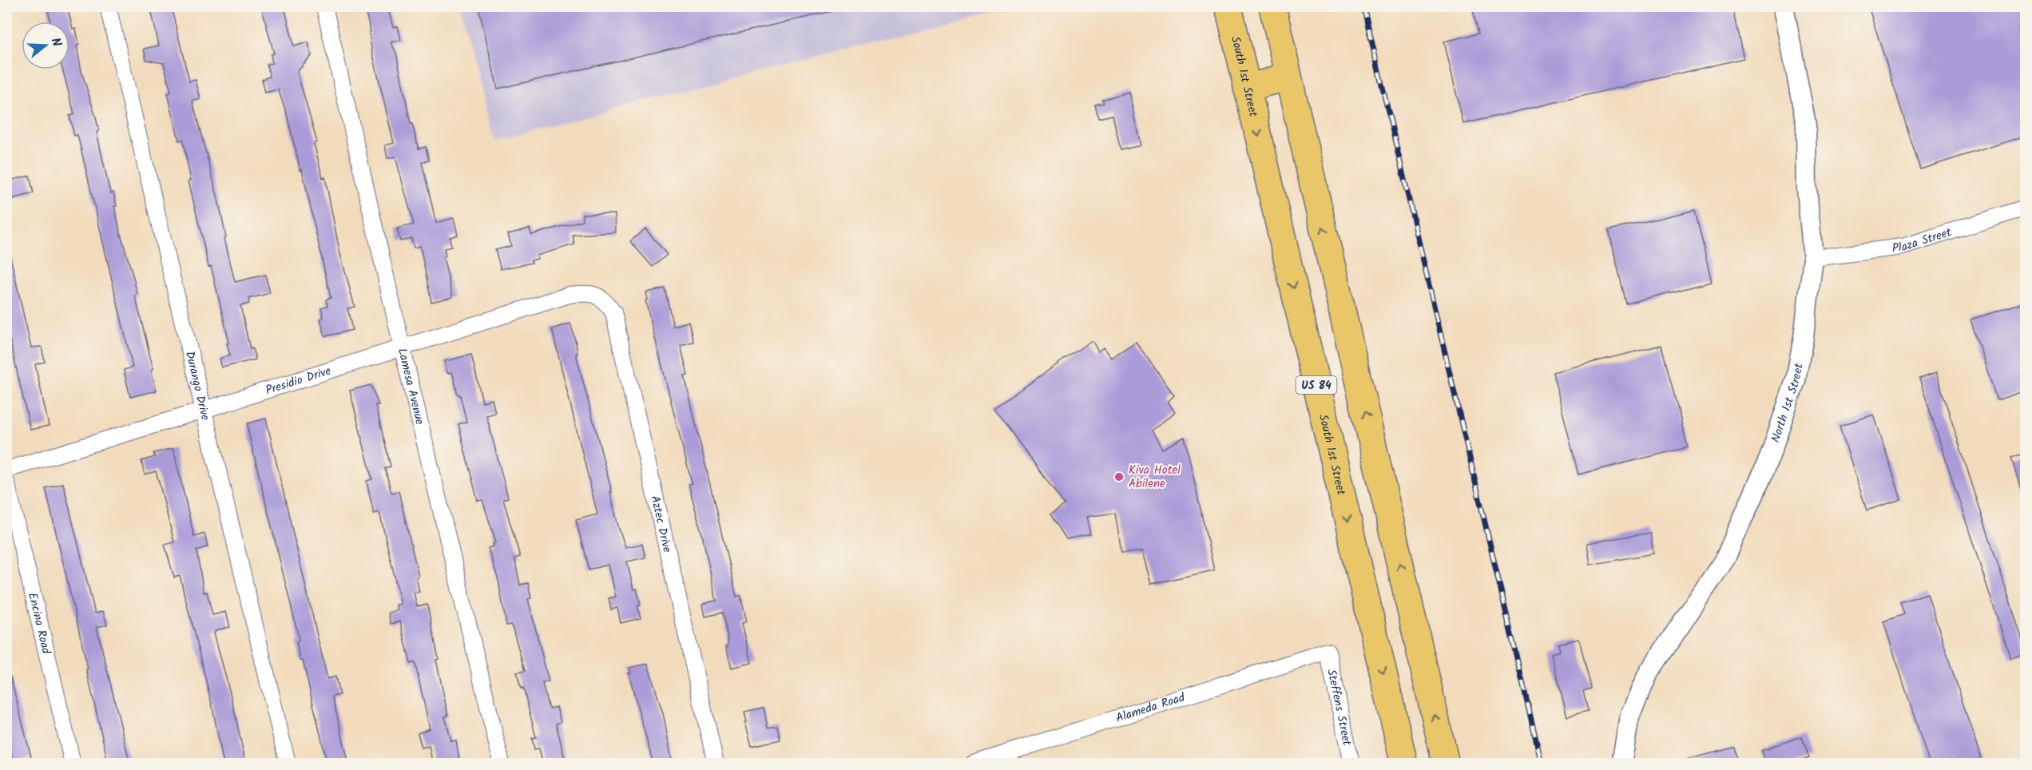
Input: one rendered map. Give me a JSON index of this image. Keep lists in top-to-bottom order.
{
  "streets": {
    "highway": ["South 1st Street", "US 84"],
    "street": [
      "Plaza Street",
      "Presidio Drive",
      "Durango Drive",
      "Lamesa Avenue",
      "North 1st Street",
      "Aztec Drive",
      "Encina Road",
      "Alameda Road",
      "Steffens Street"
    ]
  },
  "crossings": [
    ["Plaza Street", "North 1st Street"],
    ["Presidio Drive", "Durango Drive"],
    ["Presidio Drive", "Lamesa Avenue"],
    ["Presidio Drive", "Aztec Drive"],
    ["Alameda Road", "Steffens Street"]
  ],
  "places": ["Kiva Hotel Abilene"],
  "north": "right"
}
